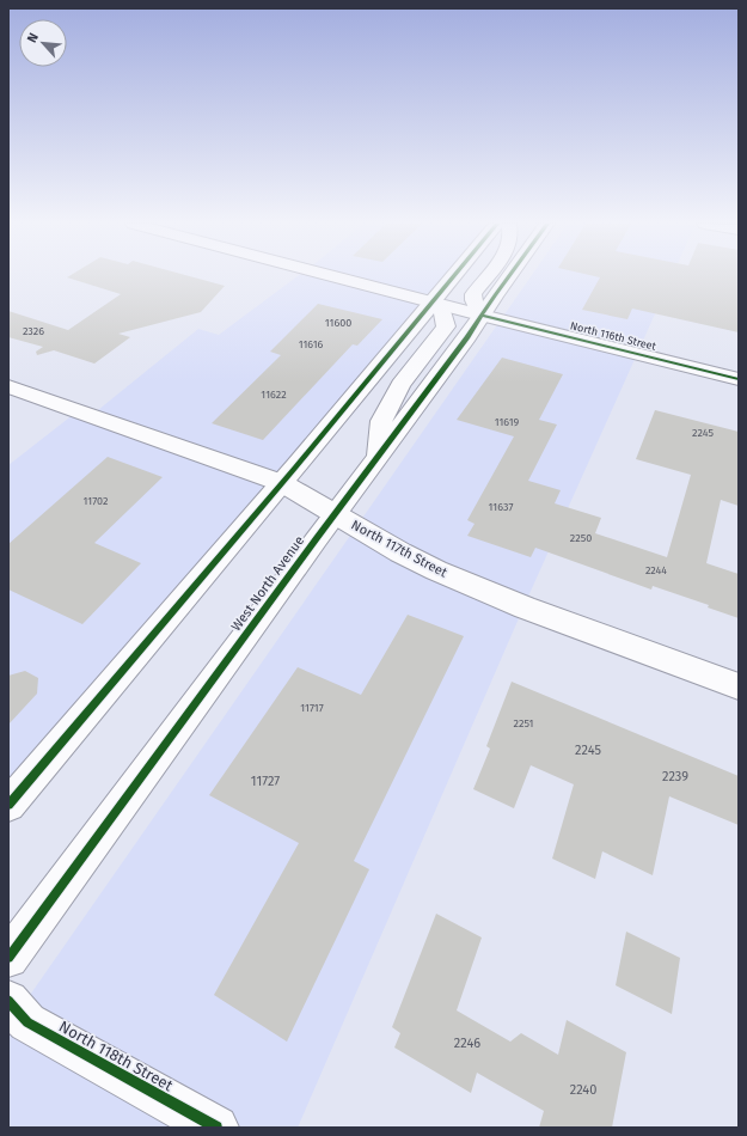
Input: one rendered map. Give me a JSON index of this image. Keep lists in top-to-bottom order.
{
  "streets": {
    "main road": [
      "North 116th Street",
      "North 117th Street",
      "West North Avenue",
      "North 118th Street"
    ]
  },
  "crossings": [
    ["North 116th Street", "West North Avenue"],
    ["North 117th Street", "West North Avenue"]
  ],
  "house_numbers": [
    "11600",
    "2326",
    "11616",
    "11622",
    "11619",
    "2245",
    "11702",
    "11637",
    "2250",
    "2244",
    "11717",
    "2251",
    "2245",
    "2239",
    "11727",
    "2246",
    "2240"
  ],
  "north": "top left"
}
